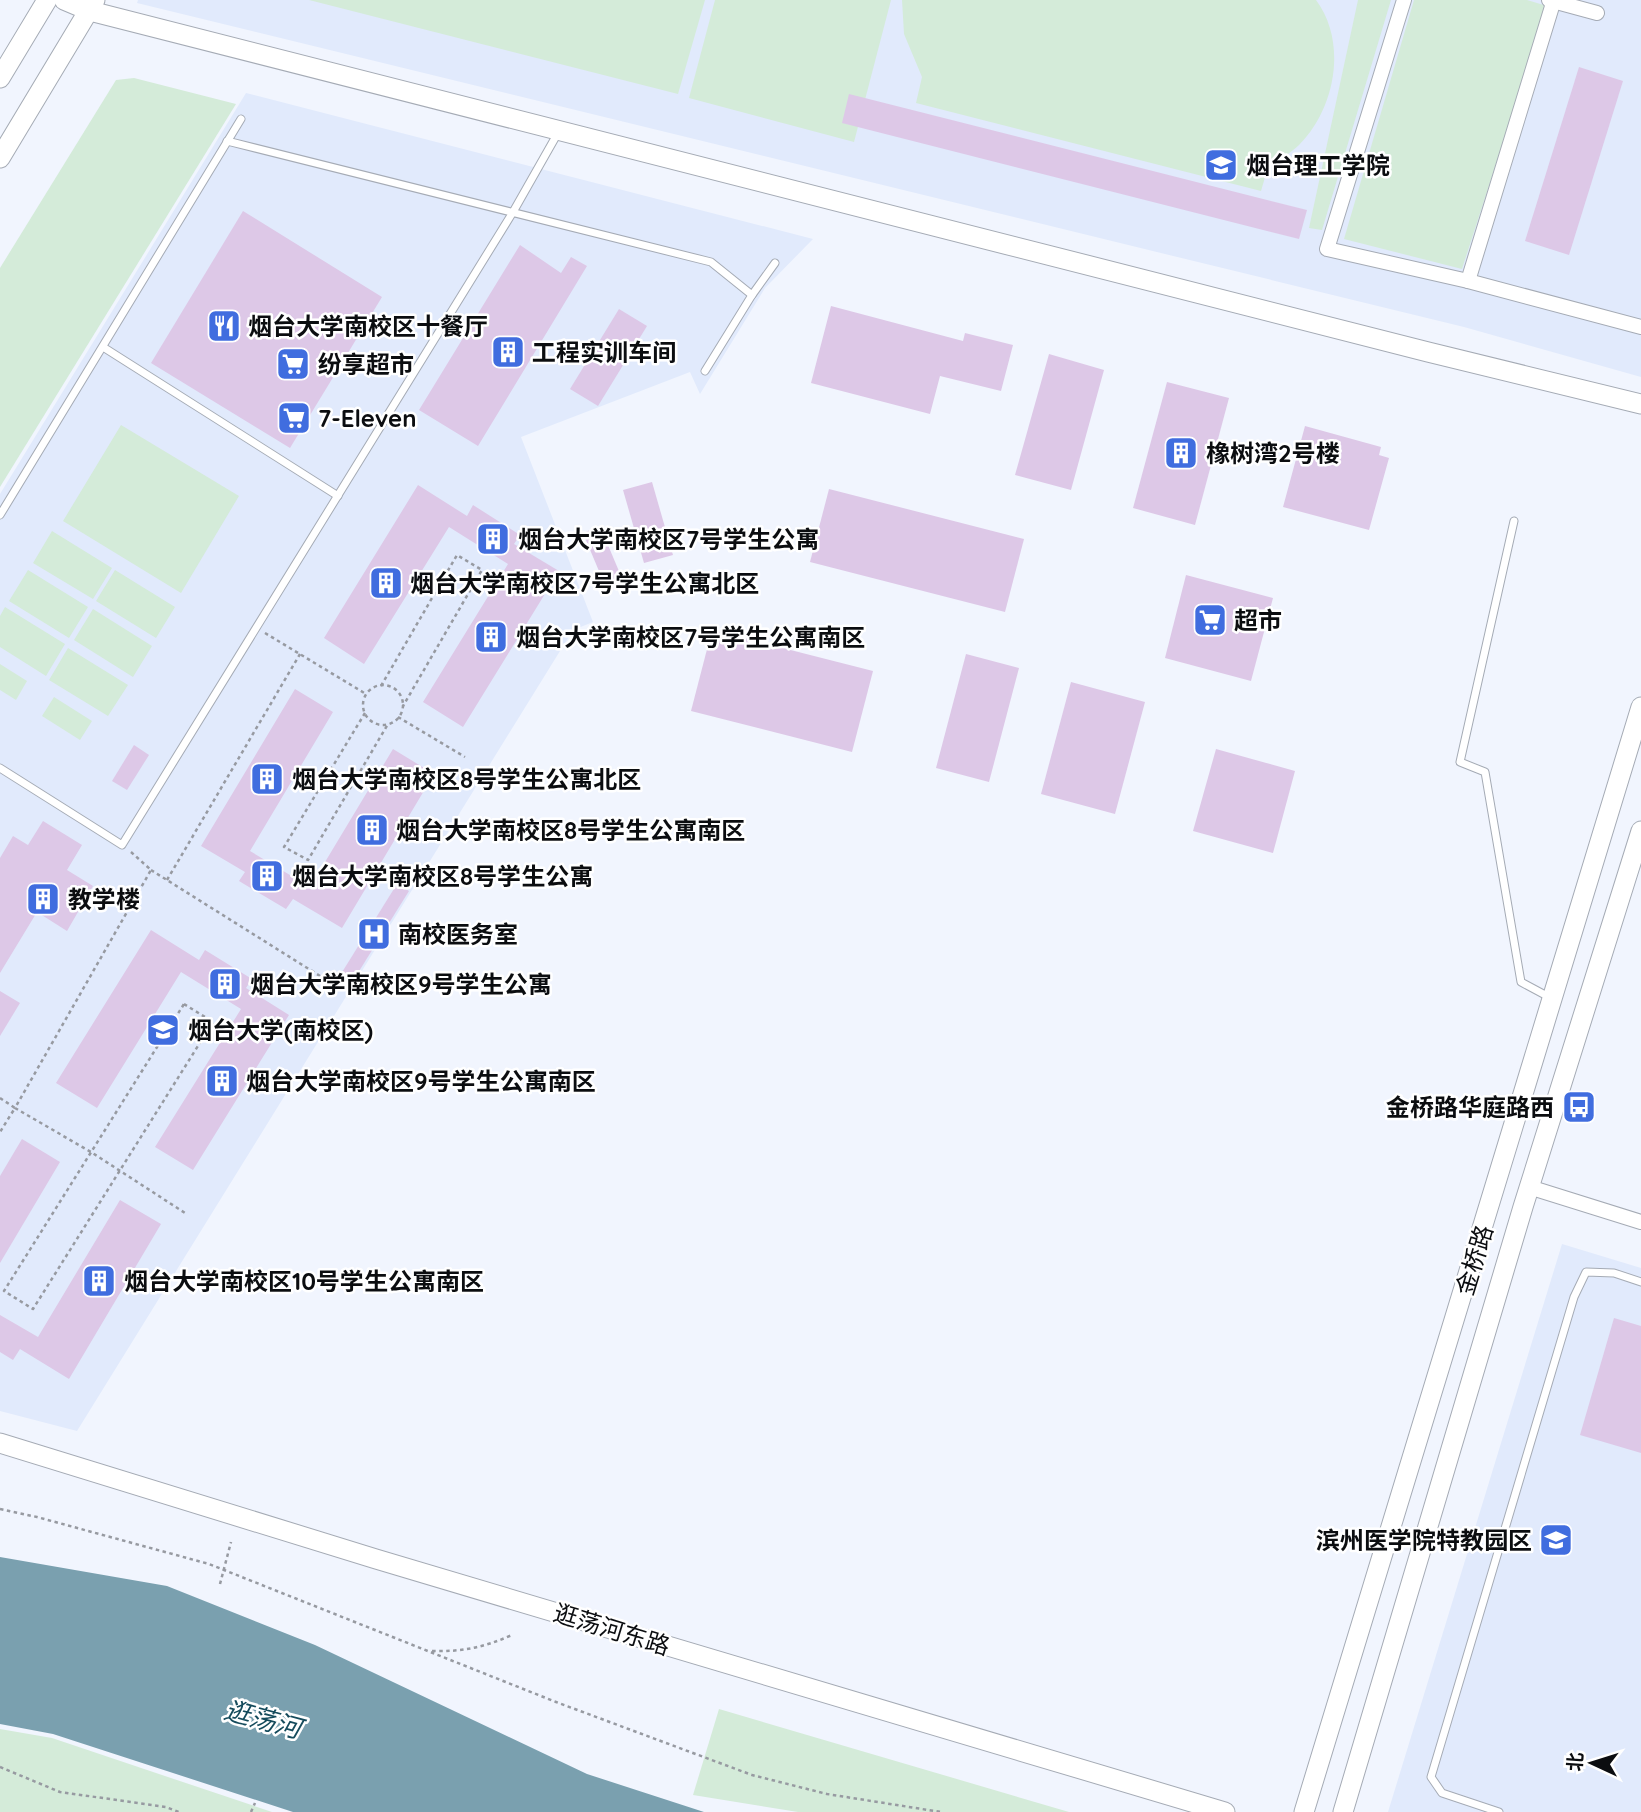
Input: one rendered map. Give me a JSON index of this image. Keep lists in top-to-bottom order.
{
  "streets": {
    "street": ["金桥路", "逛荡河东路"]
  },
  "water": ["逛荡河"],
  "places": {
    "school or university": ["烟台理工学院", "烟台大学(南校区)", "滨州医学院特教园区"],
    "restaurant": ["烟台大学南校区十餐厅"],
    "building": [
      "工程实训车间",
      "橡树湾2号楼",
      "烟台大学南校区7号学生公寓",
      "烟台大学南校区7号学生公寓北区",
      "烟台大学南校区7号学生公寓南区",
      "烟台大学南校区8号学生公寓北区",
      "烟台大学南校区8号学生公寓南区",
      "烟台大学南校区8号学生公寓",
      "教学楼",
      "烟台大学南校区9号学生公寓",
      "烟台大学南校区9号学生公寓南区",
      "烟台大学南校区10号学生公寓南区"
    ],
    "supermarket": ["纷享超市", "7-Eleven", "超市"],
    "hospital": ["南校医务室"],
    "bus stop": ["金桥路华庭路西"]
  },
  "north": "left"
}
